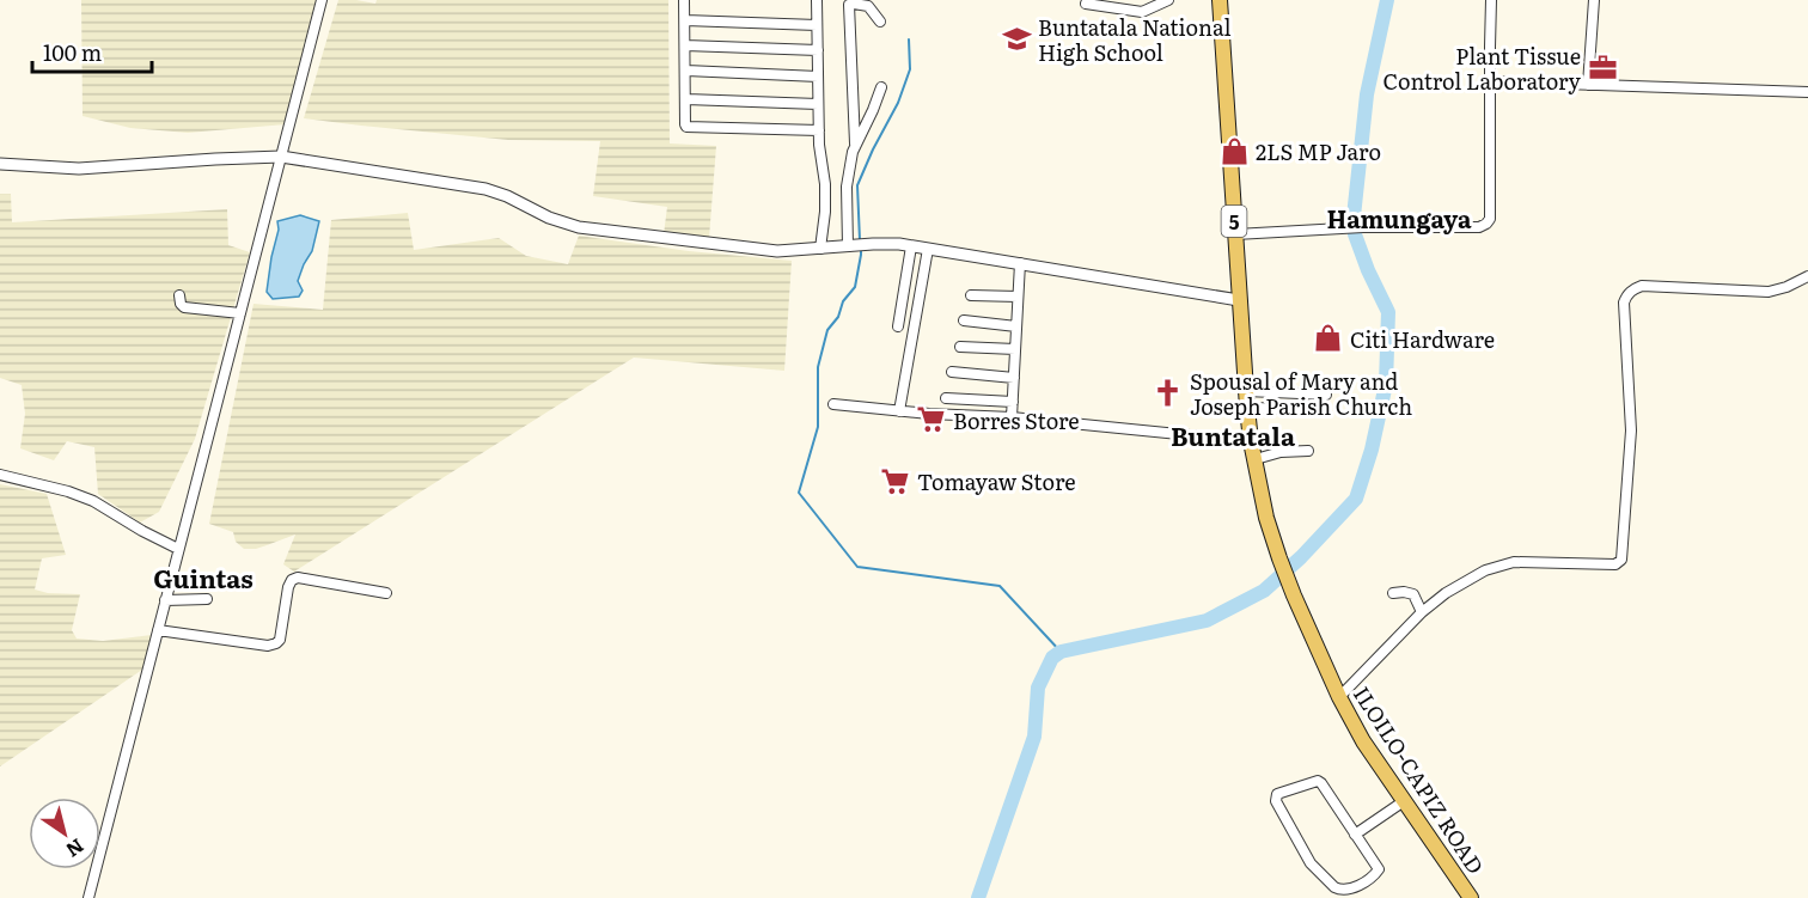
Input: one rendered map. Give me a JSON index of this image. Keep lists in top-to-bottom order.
{
  "streets": {
    "main road": ["5", "ILOILO-CAPIZ ROAD"]
  },
  "crossings": [
    ["5", "ILOILO-CAPIZ ROAD"]
  ],
  "districts": ["Hamungaya", "Buntatala", "Guintas"],
  "places": {
    "school or university": ["Buntatala National High School"],
    "office": ["Plant Tissue Control Laboratory"],
    "shop": ["2LS MP Jaro", "Citi Hardware"],
    "church": ["Spousal of Mary and Joseph Parish Church"],
    "supermarket": ["Borres Store", "Tomayaw Store"]
  },
  "scale_bar": "100 m",
  "north": "bottom right"
}
